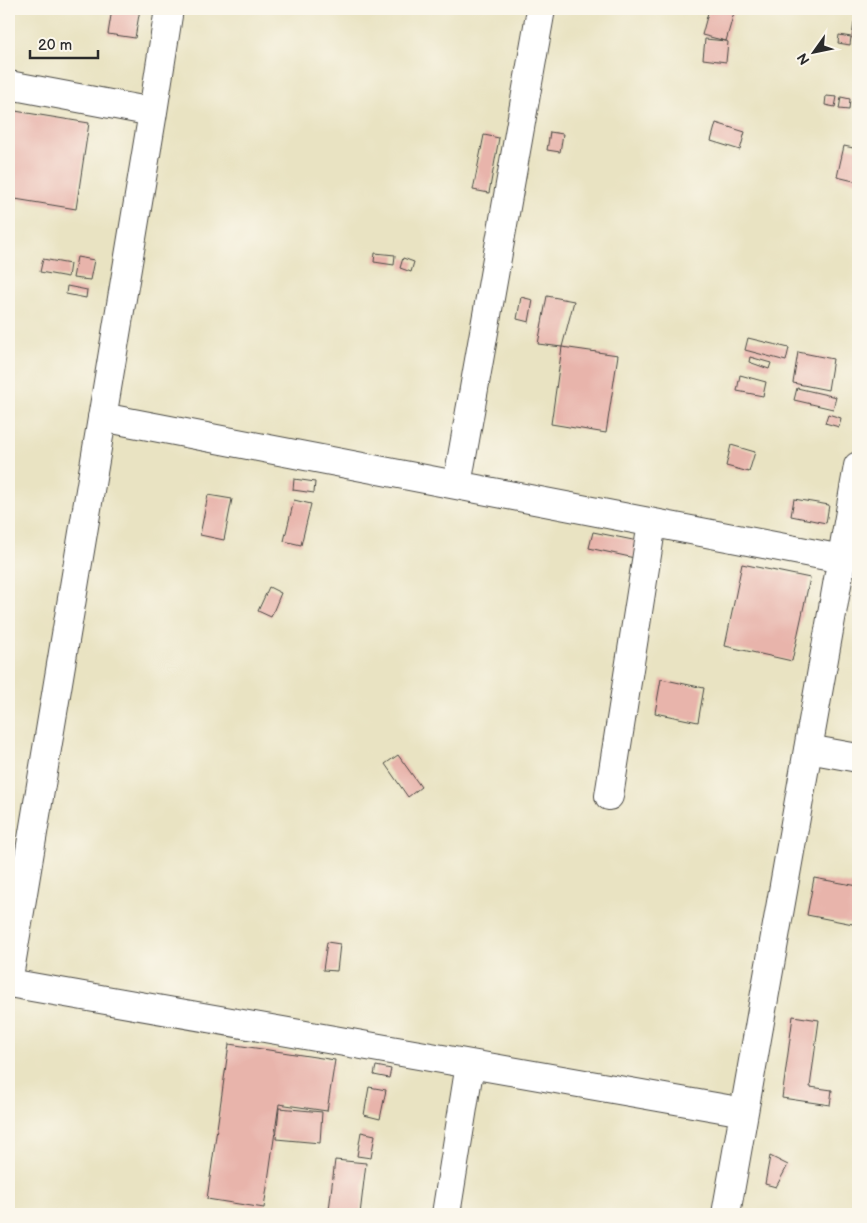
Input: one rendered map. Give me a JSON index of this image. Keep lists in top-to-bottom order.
{
  "scale_bar": "20 m",
  "north": "bottom left"
}
